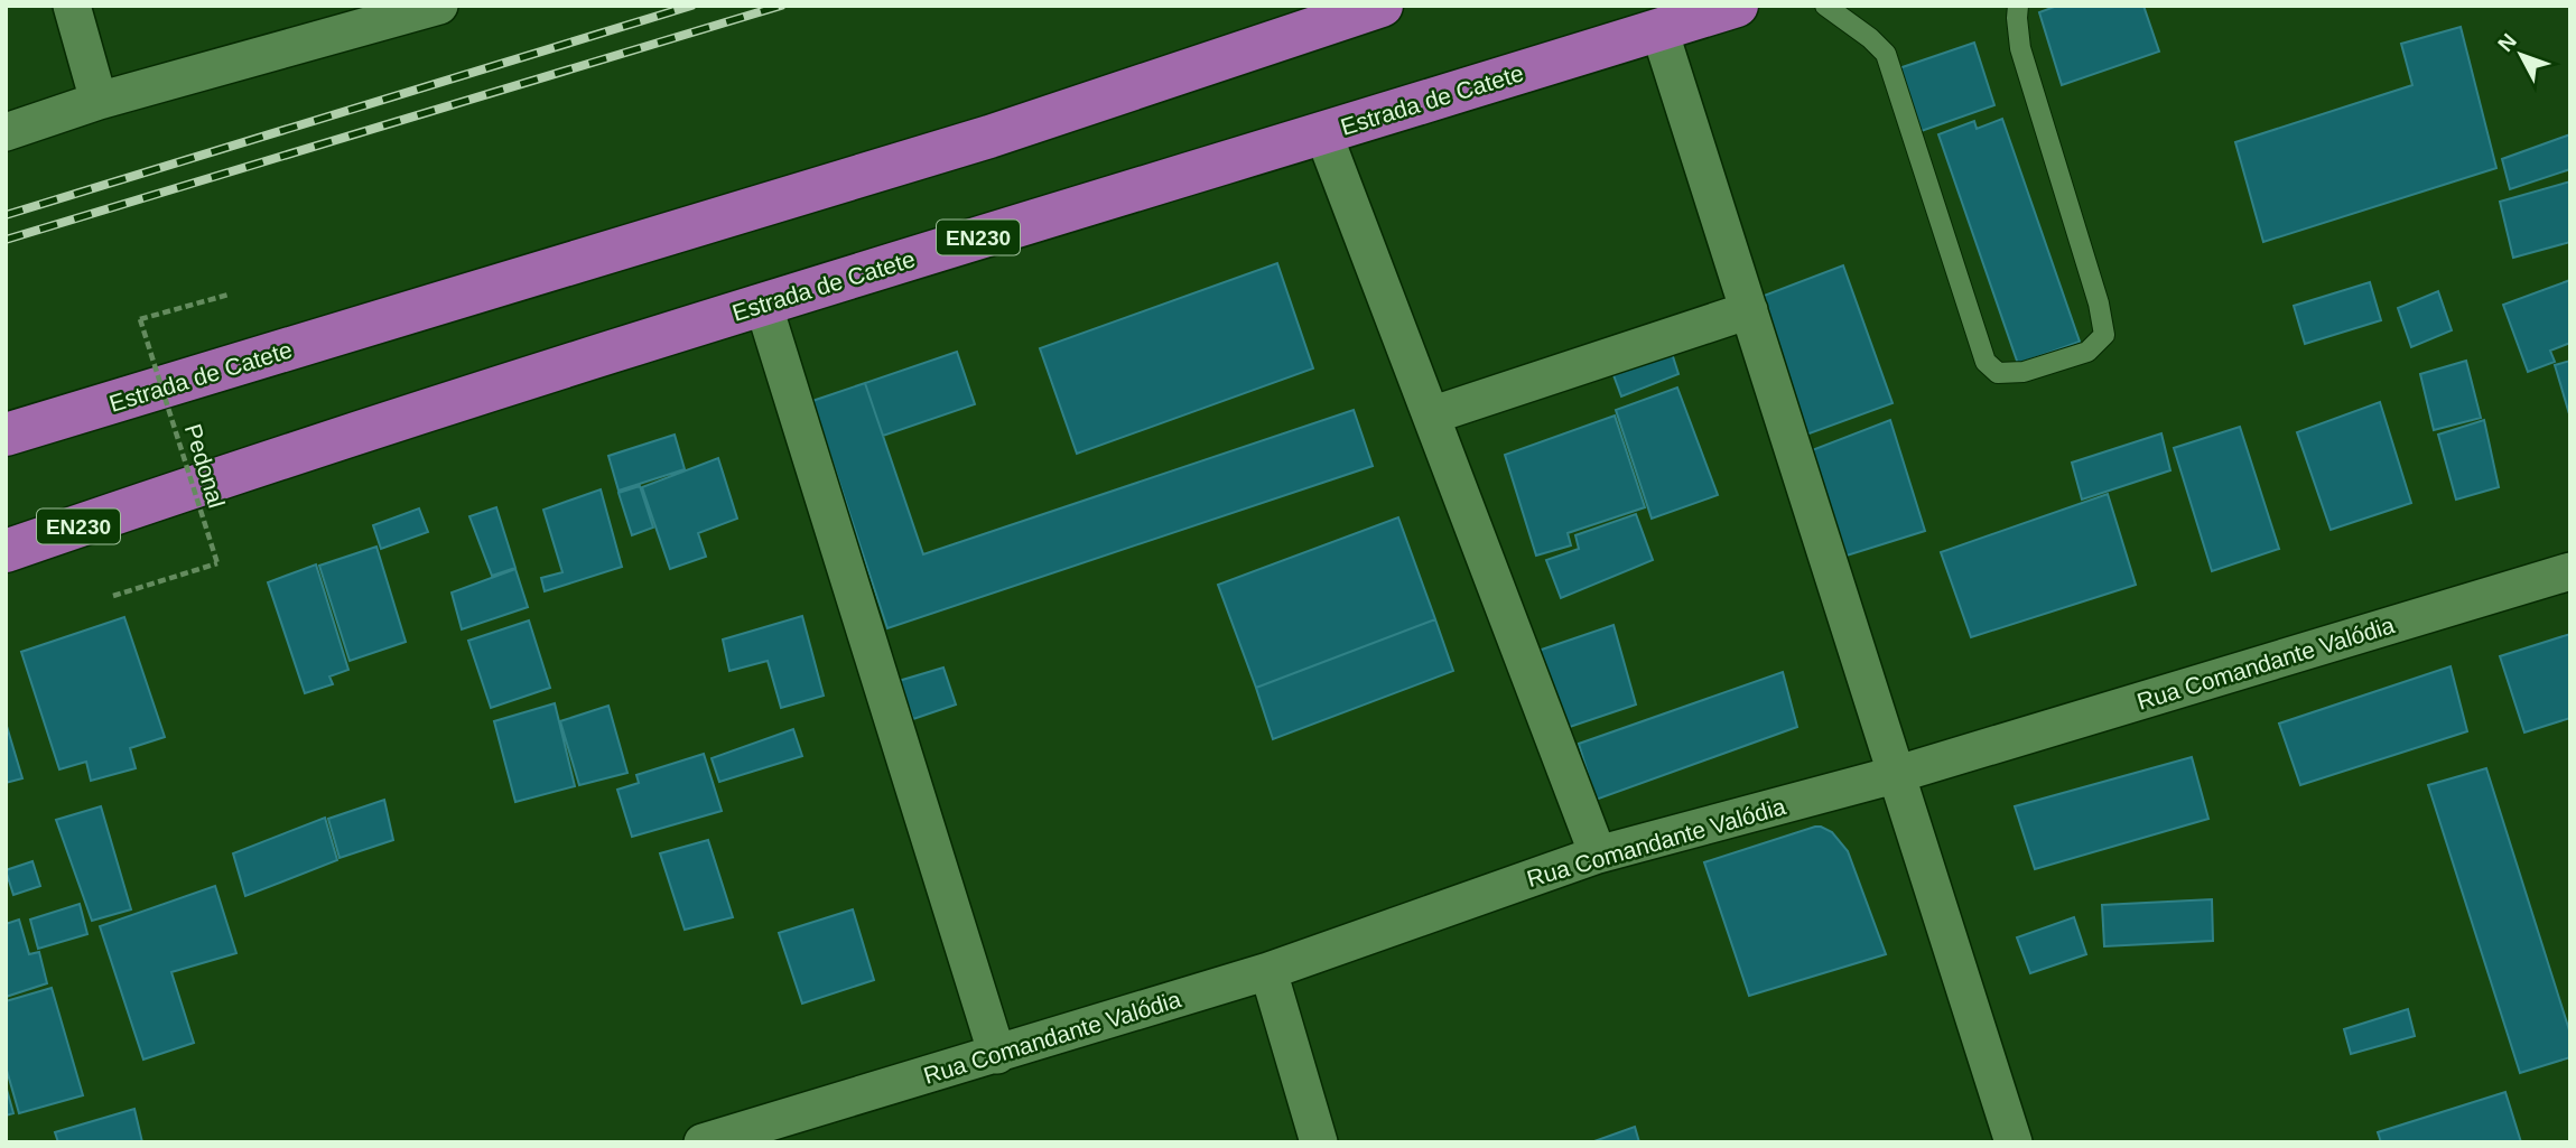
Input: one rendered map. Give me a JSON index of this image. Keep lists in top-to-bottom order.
{
  "streets": {
    "highway": ["Estrada de Catete", "EN230"],
    "street": ["Rua Comandante Valódia"],
    "path": ["Pedonal"]
  },
  "north": "top left"
}
